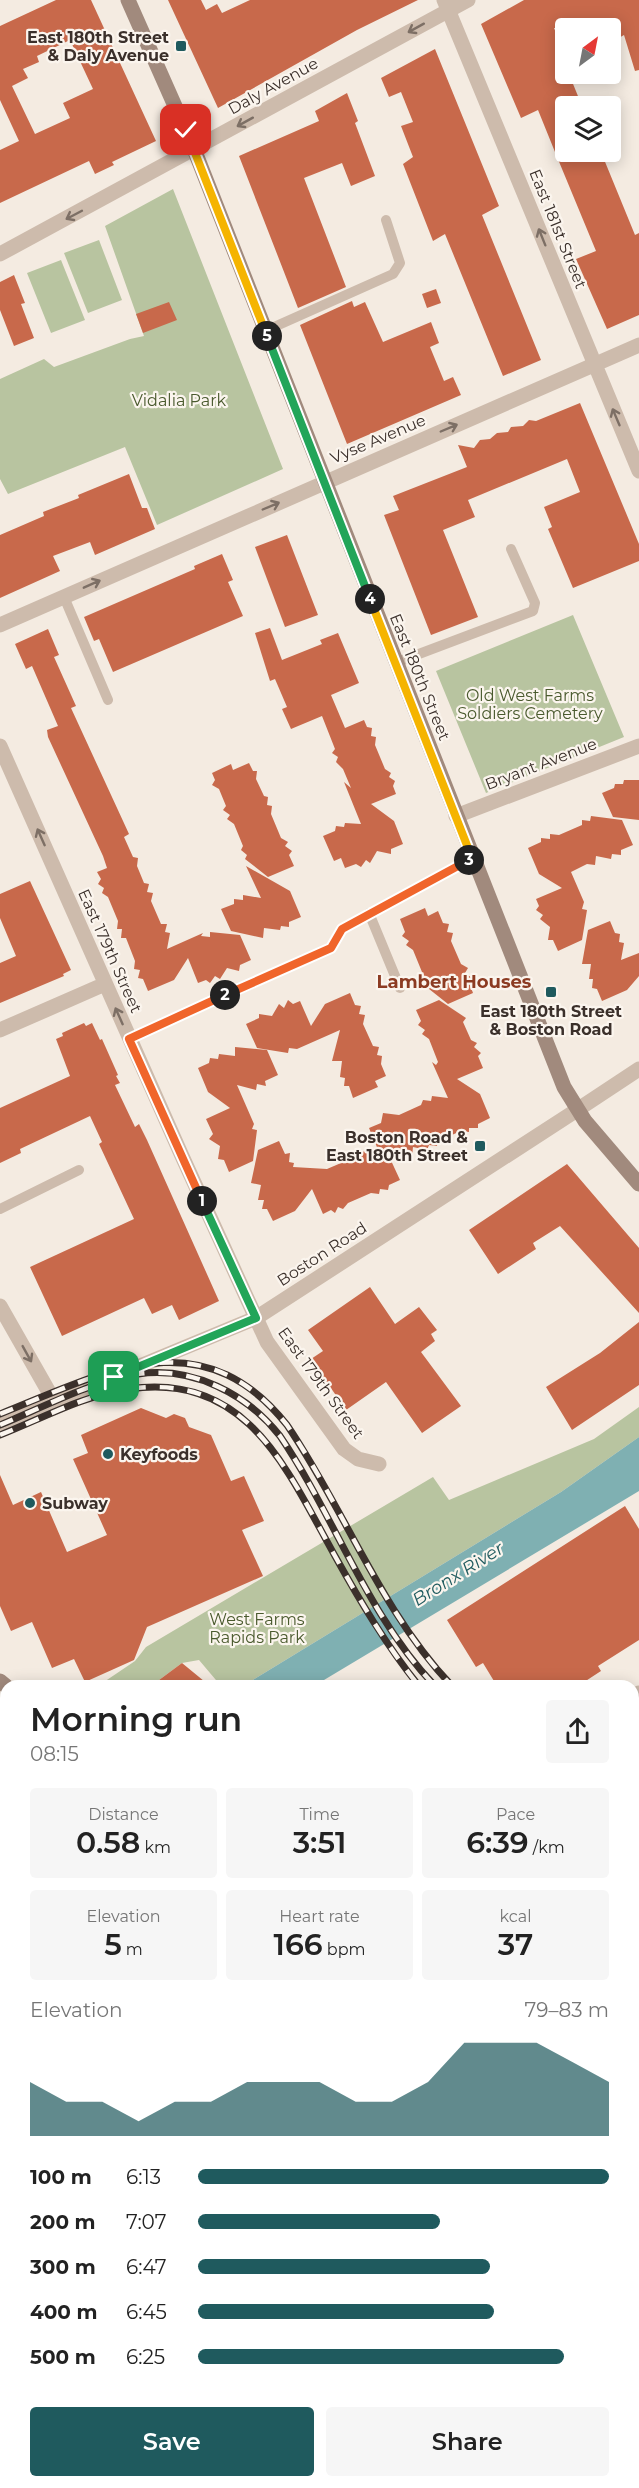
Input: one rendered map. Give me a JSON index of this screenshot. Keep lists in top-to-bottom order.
{
  "streets": {
    "main road": ["East 180th Street"],
    "street": [
      "Daly Avenue",
      "East 181st Street",
      "Vyse Avenue",
      "Bryant Avenue",
      "East 179th Street",
      "Boston Road"
    ]
  },
  "crossings": [
    ["Daly Avenue", "East 181st Street"],
    ["Daly Avenue", "East 180th Street"],
    ["East 181st Street", "Vyse Avenue"],
    ["Vyse Avenue", "East 180th Street"],
    ["East 180th Street", "Bryant Avenue"],
    ["East 180th Street", "Boston Road"],
    ["East 179th Street", "Boston Road"]
  ],
  "one_way": [
    "Daly Avenue",
    "East 181st Street",
    "Vyse Avenue",
    "East 179th Street"
  ],
  "districts": ["Lambert Houses"],
  "water": ["Bronx River"],
  "parks": ["Vidalia Park", "Old West Farms Soldiers Cemetery", "West Farms Rapids Park"],
  "places": {
    "transit": ["East 180th Street & Daly Avenue", "East 180th Street & Boston Road", "Boston Road & East 180th Street"],
    "other": ["Keyfoods", "Subway"]
  },
  "north": "top right",
  "page": {
    "pins": [
      "5",
      "4",
      "3",
      "2",
      "1"
    ],
    "heading": ["Morning run", "08:15"],
    "stats": [
      ["Distance", "0.58 km"],
      ["Time", "3:51"],
      ["Pace", "6:39 /km"],
      ["Elevation", "5 m"],
      ["Heart rate", "166 bpm"],
      ["kcal", "37"]
    ],
    "chart": ["Elevation", "79–83 m"],
    "list": [
      {
        "name": "100 m",
        "note": "6:13"
      },
      {
        "name": "200 m",
        "note": "7:07"
      },
      {
        "name": "300 m",
        "note": "6:47"
      },
      {
        "name": "400 m",
        "note": "6:45"
      },
      {
        "name": "500 m",
        "note": "6:25"
      }
    ],
    "buttons": ["Save", "Share"]
  }
}
